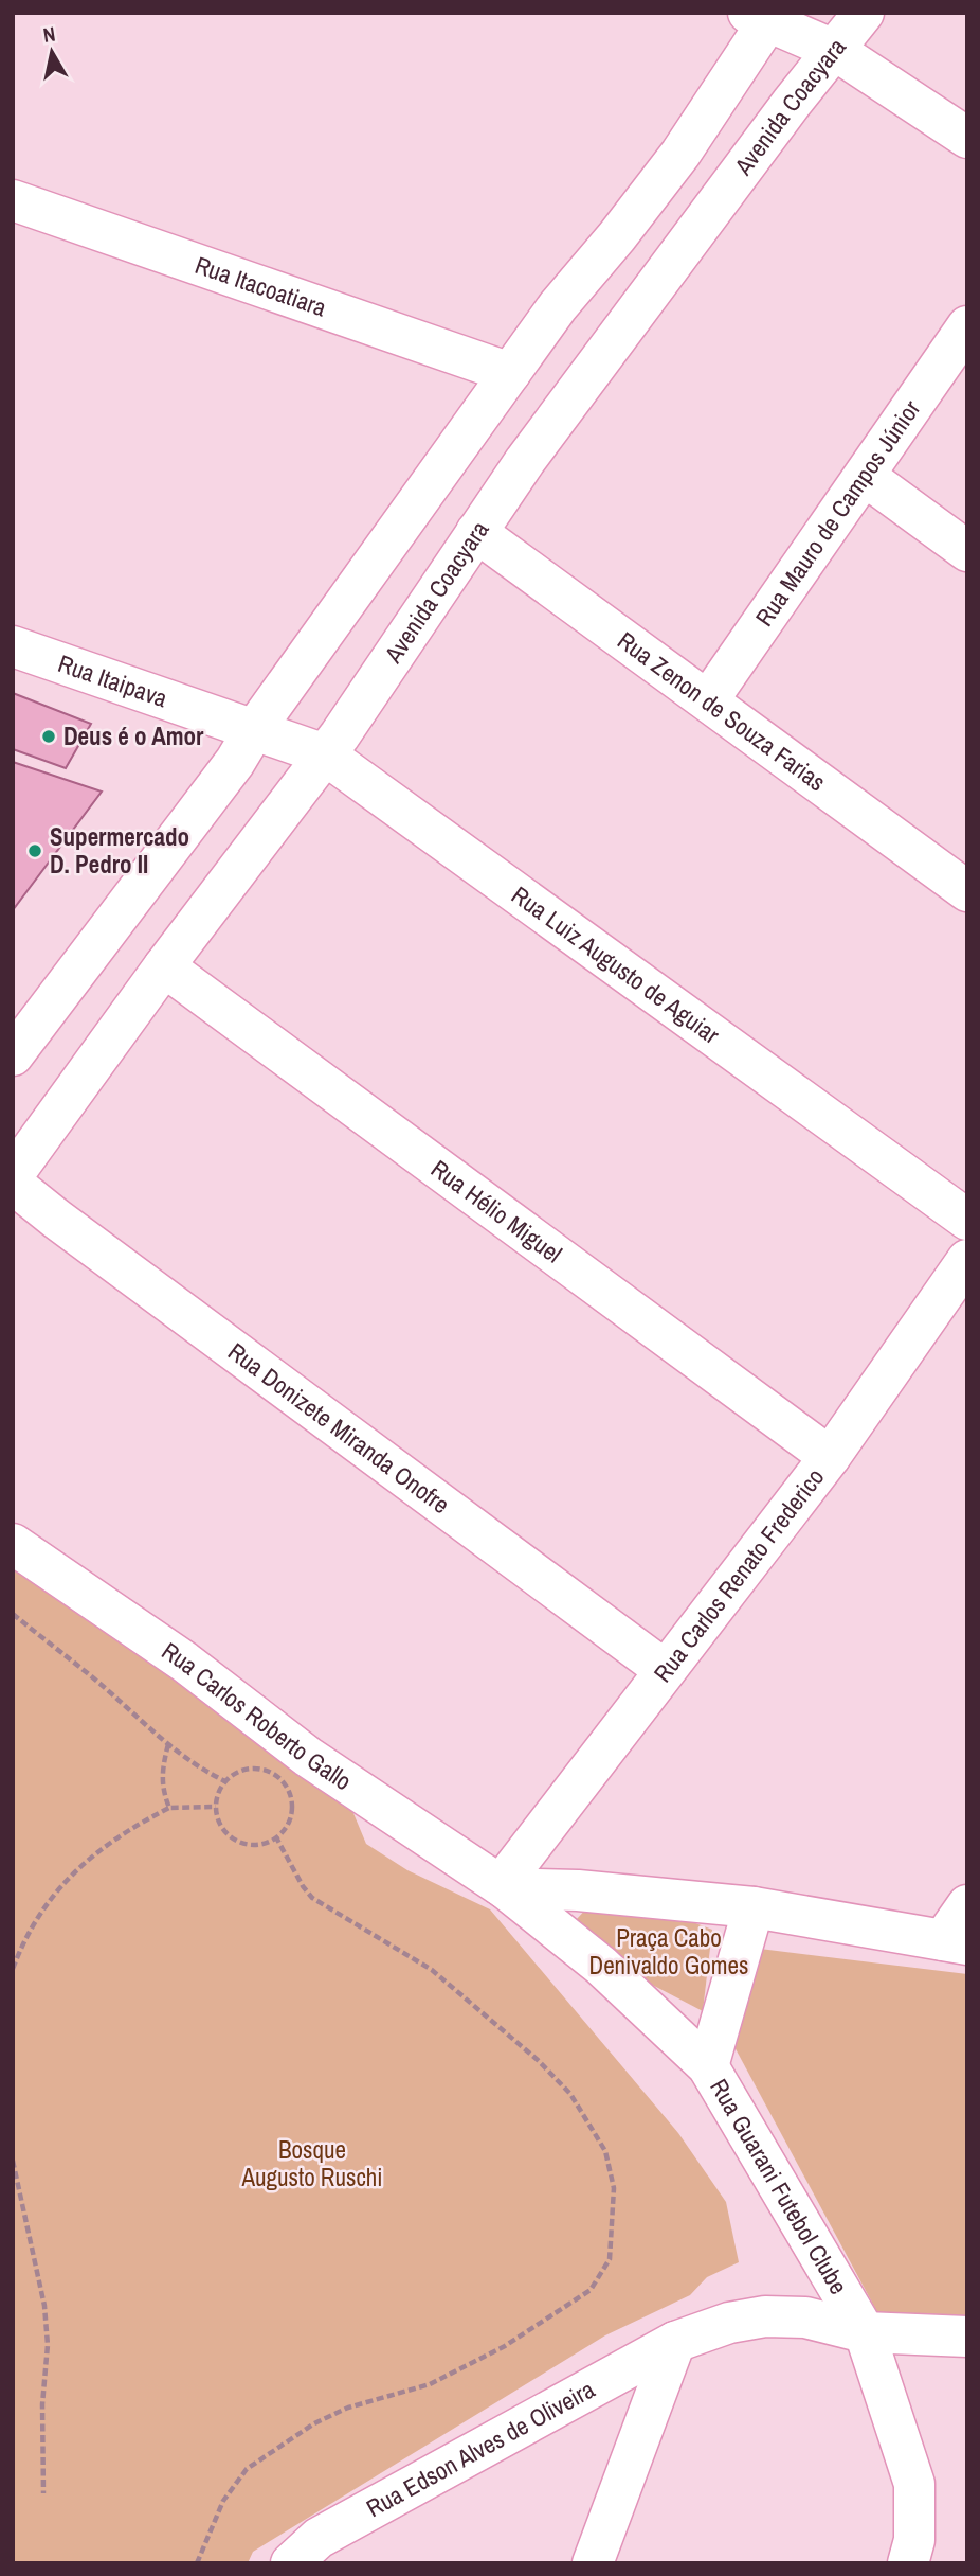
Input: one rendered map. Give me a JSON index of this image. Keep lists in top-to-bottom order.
{
  "streets": {
    "street": [
      "Avenida Coacyara",
      "Rua Itacoatiara",
      "Rua Mauro de Campos Júnior",
      "Rua Itaipava",
      "Rua Zenon de Souza Farias",
      "Rua Luiz Augusto de Aguiar",
      "Rua Hélio Miguel",
      "Rua Donizete Miranda Onofre",
      "Rua Carlos Renato Frederico",
      "Rua Carlos Roberto Gallo",
      "Rua Guarani Futebol Clube",
      "Rua Edson Alves de Oliveira"
    ]
  },
  "crossings": [
    ["Avenida Coacyara", "Rua Zenon de Souza Farias"],
    ["Avenida Coacyara", "Rua Luiz Augusto de Aguiar"],
    ["Avenida Coacyara", "Rua Hélio Miguel"],
    ["Rua Mauro de Campos Júnior", "Rua Zenon de Souza Farias"],
    ["Rua Itaipava", "Rua Luiz Augusto de Aguiar"],
    ["Rua Hélio Miguel", "Rua Carlos Renato Frederico"],
    ["Rua Donizete Miranda Onofre", "Rua Carlos Renato Frederico"],
    ["Rua Carlos Renato Frederico", "Rua Carlos Roberto Gallo"],
    ["Rua Carlos Renato Frederico", "Rua Guarani Futebol Clube"],
    ["Rua Carlos Roberto Gallo", "Rua Guarani Futebol Clube"],
    ["Rua Guarani Futebol Clube", "Rua Edson Alves de Oliveira"]
  ],
  "parks": ["Praça Cabo Denivaldo Gomes", "Bosque Augusto Ruschi"],
  "places": ["Deus é o Amor", "Supermercado D. Pedro II"],
  "north": "top"
}
